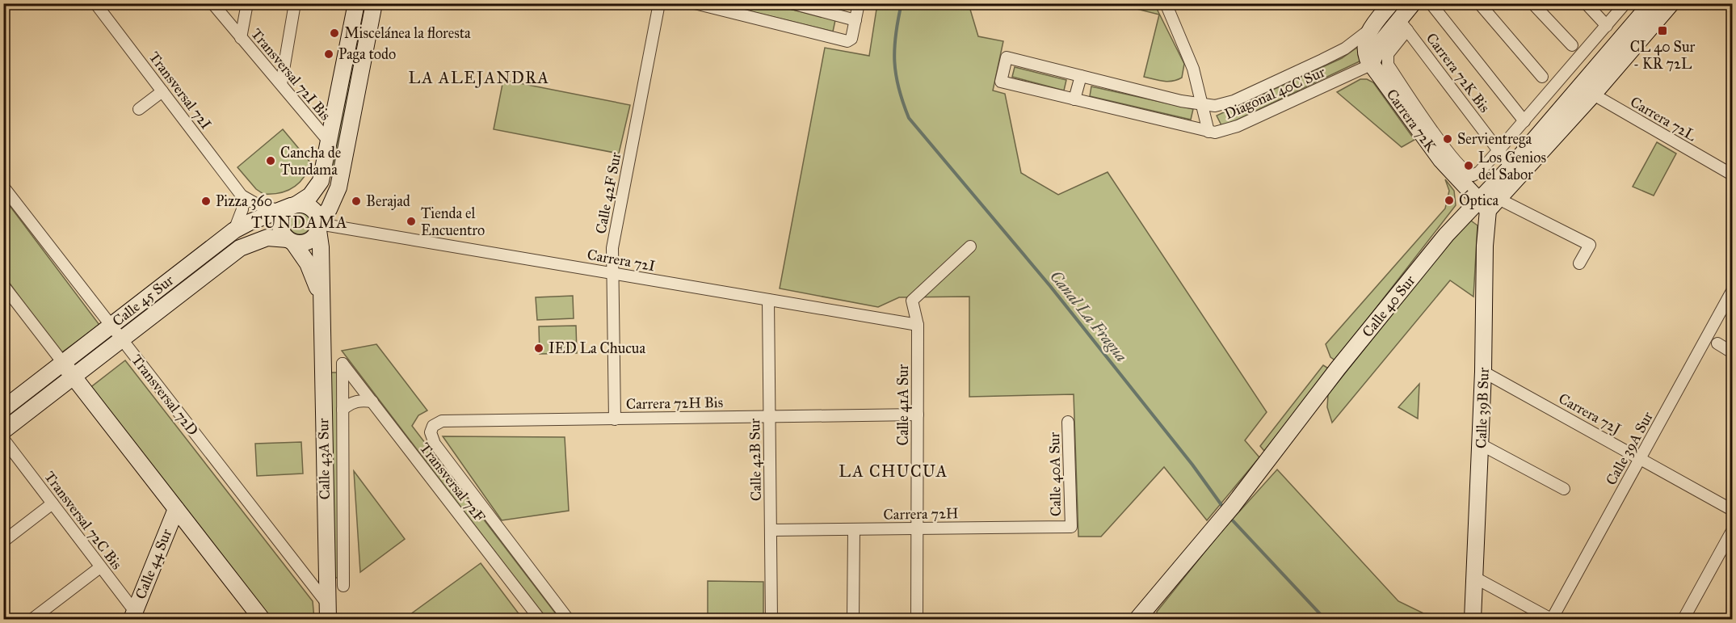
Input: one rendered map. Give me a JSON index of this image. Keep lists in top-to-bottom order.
{
  "streets": {
    "street": [
      "Carrera 72K Bis",
      "Transversal 72I Bis",
      "Transversal 72I",
      "Diagonal 40C Sur",
      "Carrera 72L",
      "Carrera 72K",
      "Calle 42F Sur",
      "Carrera 72I",
      "Calle 45 Sur",
      "Calle 40 Sur",
      "Transversal 72D",
      "Carrera 72H Bis",
      "Calle 41A Sur",
      "Calle 39B Sur",
      "Carrera 72J",
      "Calle 39A Sur",
      "Calle 43A Sur",
      "Calle 42B Sur",
      "Calle 40A Sur",
      "Transversal 72F",
      "Carrera 72H",
      "Transversal 72C Bis",
      "Calle 44 Sur"
    ]
  },
  "crossings": [
    ["Carrera 72K Bis", "Carrera 72K"],
    ["Carrera 72K Bis", "Calle 40 Sur"],
    ["Transversal 72I Bis", "Calle 45 Sur"],
    ["Transversal 72I", "Carrera 72I"],
    ["Transversal 72I", "Calle 45 Sur"],
    ["Transversal 72I", "Calle 43A Sur"],
    ["Diagonal 40C Sur", "Carrera 72K"],
    ["Carrera 72L", "Calle 40 Sur"],
    ["Carrera 72K", "Calle 40 Sur"],
    ["Carrera 72K", "Calle 39B Sur"],
    ["Calle 42F Sur", "Carrera 72I"],
    ["Calle 42F Sur", "Carrera 72H Bis"],
    ["Carrera 72I", "Calle 45 Sur"],
    ["Carrera 72I", "Calle 41A Sur"],
    ["Carrera 72I", "Calle 43A Sur"],
    ["Carrera 72I", "Calle 42B Sur"],
    ["Calle 45 Sur", "Transversal 72D"],
    ["Calle 45 Sur", "Calle 43A Sur"],
    ["Calle 40 Sur", "Calle 39B Sur"],
    ["Transversal 72D", "Calle 43A Sur"],
    ["Carrera 72H Bis", "Calle 41A Sur"],
    ["Carrera 72H Bis", "Calle 42B Sur"],
    ["Carrera 72H Bis", "Transversal 72F"],
    ["Calle 41A Sur", "Carrera 72H"],
    ["Calle 39B Sur", "Carrera 72J"],
    ["Carrera 72J", "Calle 39A Sur"],
    ["Calle 43A Sur", "Transversal 72F"],
    ["Calle 42B Sur", "Carrera 72H"],
    ["Calle 40A Sur", "Carrera 72H"],
    ["Transversal 72C Bis", "Calle 44 Sur"]
  ],
  "districts": ["LA ALEJANDRA", "TUNDAMA", "LA CHUCUA"],
  "water": ["Canal La Fragua"],
  "places": {
    "transit": ["CL 40 Sur - KR 72L"],
    "other": [
      "Miscelánea la floresta",
      "Paga todo",
      "Servientrega",
      "Cancha de Tundama",
      "Los Genios del Sabor",
      "Óptica",
      "Pizza 360",
      "Berajad",
      "Tienda el Encuentro",
      "IED La Chucua"
    ]
  }
}
